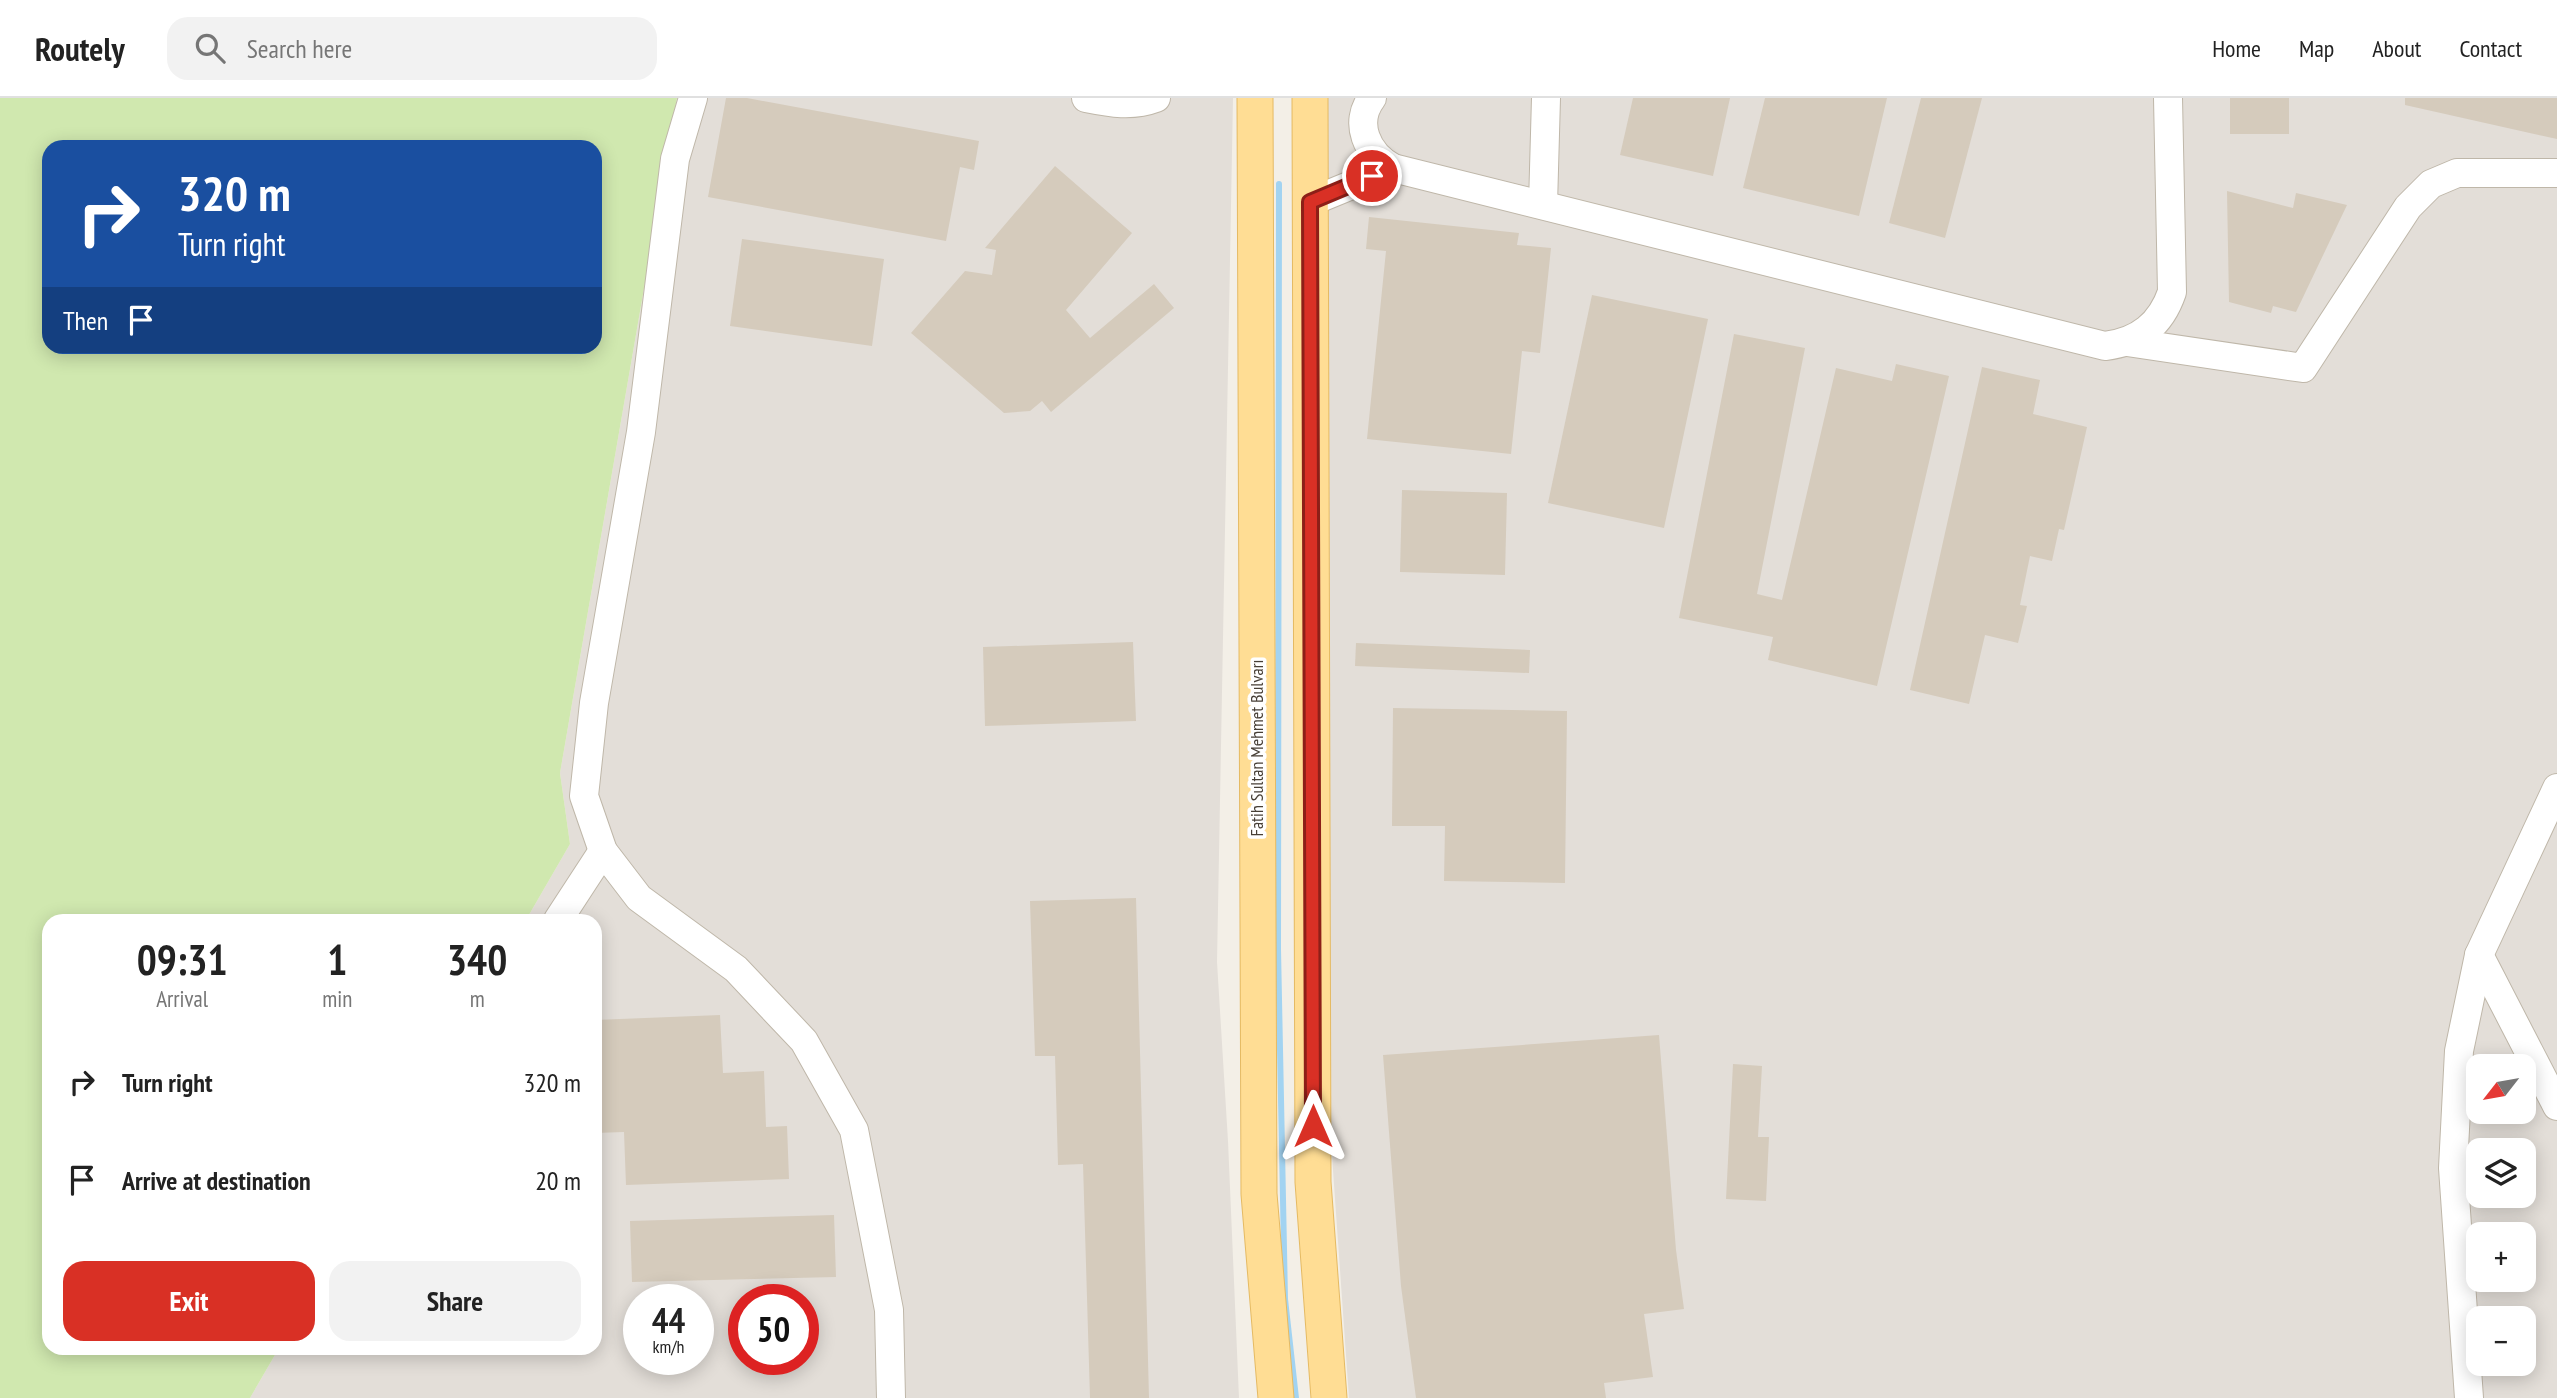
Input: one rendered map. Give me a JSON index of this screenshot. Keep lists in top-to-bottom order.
{
  "streets": {
    "main road": ["Fatih Sultan Mehmet Bulvarı"]
  },
  "north": "bottom left",
  "page": {
    "header": "Routely",
    "search": "Search here",
    "nav": [
      "Home",
      "Map",
      "About",
      "Contact"
    ],
    "turn": ["320 m", "Turn right"],
    "then": "Then",
    "eta": [
      "09:31",
      "Arrival",
      "1",
      "min",
      "340",
      "m"
    ],
    "list": [
      {
        "name": "Turn right",
        "value": "320 m"
      },
      {
        "name": "Arrive at destination",
        "value": "20 m"
      }
    ],
    "map_buttons": ["+", "−"],
    "buttons": ["Exit", "Share"],
    "speed": "44 km/h",
    "limit": "50"
  }
}
